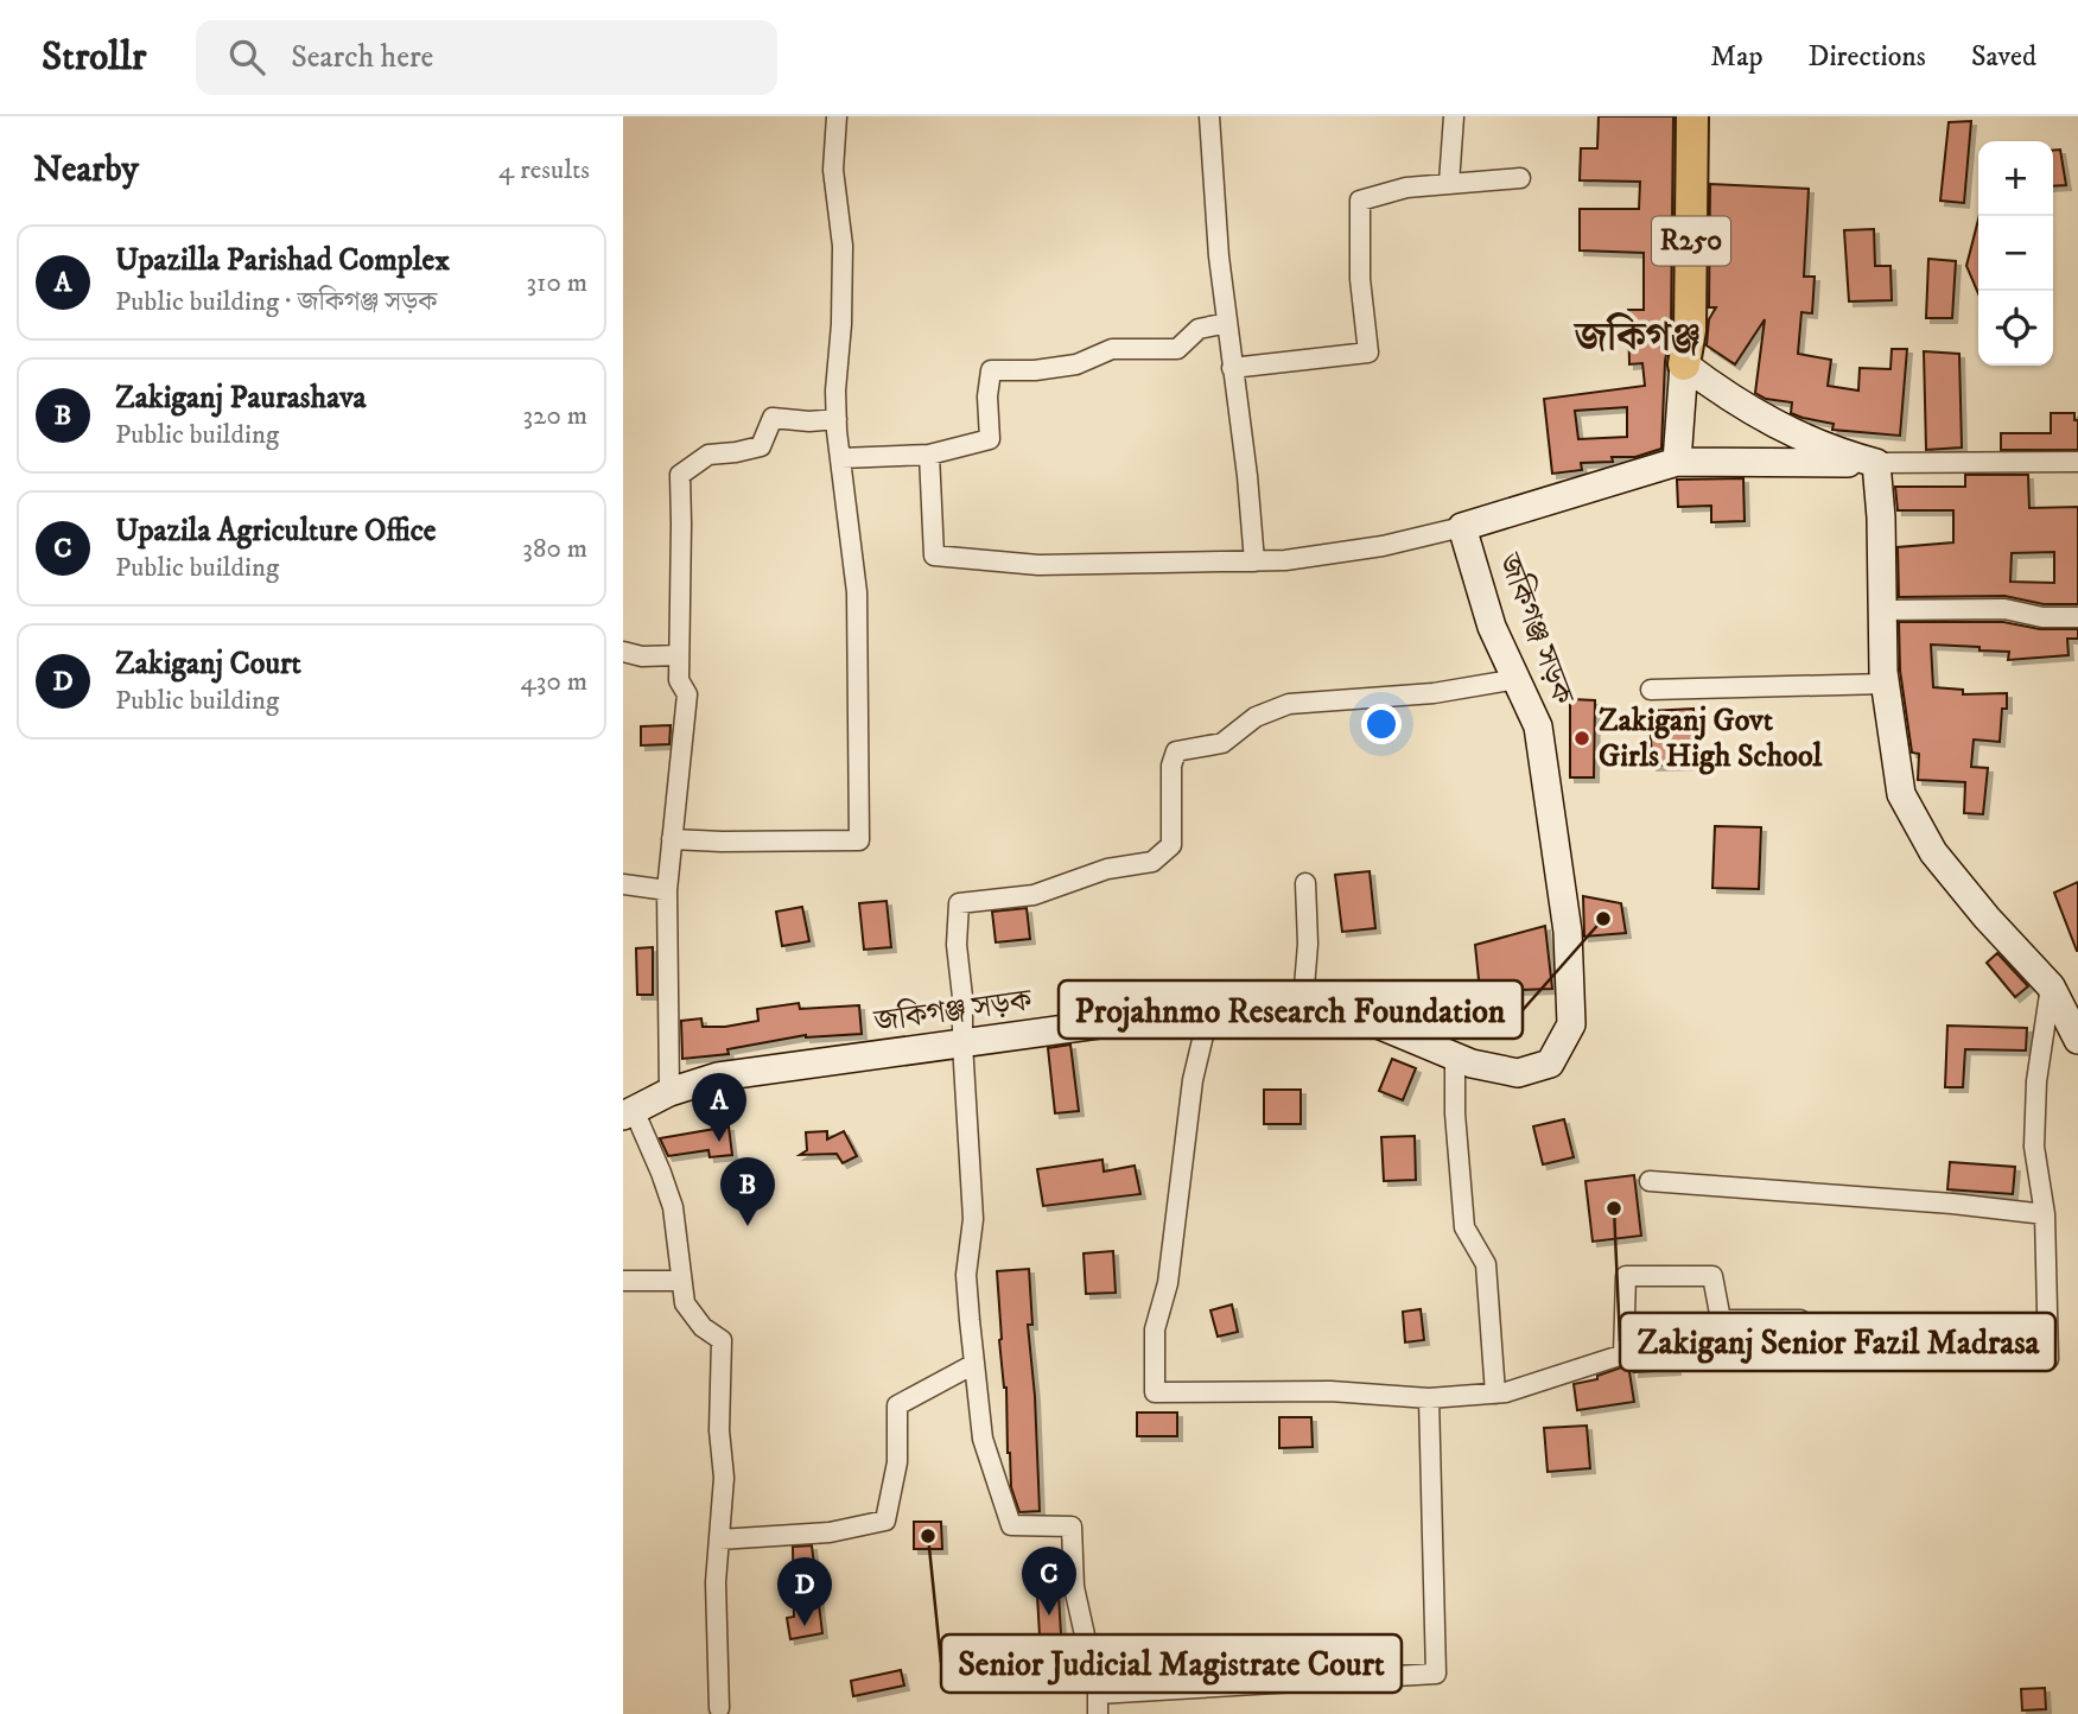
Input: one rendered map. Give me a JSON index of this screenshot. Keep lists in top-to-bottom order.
{
  "streets": {
    "main road": ["R250", "জকিগঞ্জ সড়ক"]
  },
  "districts": ["জকিগঞ্জ"],
  "places": [
    "Zakiganj Govt Girls High School",
    "Projahnmo Research Foundation",
    "Zakiganj Senior Fazil Madrasa",
    "Senior Judicial Magistrate Court"
  ],
  "page": {
    "header": "Strollr",
    "search": "Search here",
    "nav": ["Map", "Directions", "Saved"],
    "heading": ["Nearby", "4 results"],
    "map_buttons": ["+", "−"],
    "list": [
      {
        "mark": "A",
        "name": "Upazilla Parishad Complex",
        "note": "Public building · জকিগঞ্জ সড়ক",
        "value": "310 m"
      },
      {
        "mark": "B",
        "name": "Zakiganj Paurashava",
        "note": "Public building",
        "value": "320 m"
      },
      {
        "mark": "C",
        "name": "Upazila Agriculture Office",
        "note": "Public building",
        "value": "380 m"
      },
      {
        "mark": "D",
        "name": "Zakiganj Court",
        "note": "Public building",
        "value": "430 m"
      }
    ],
    "pins": [
      "A",
      "B",
      "C",
      "D"
    ]
  }
}
